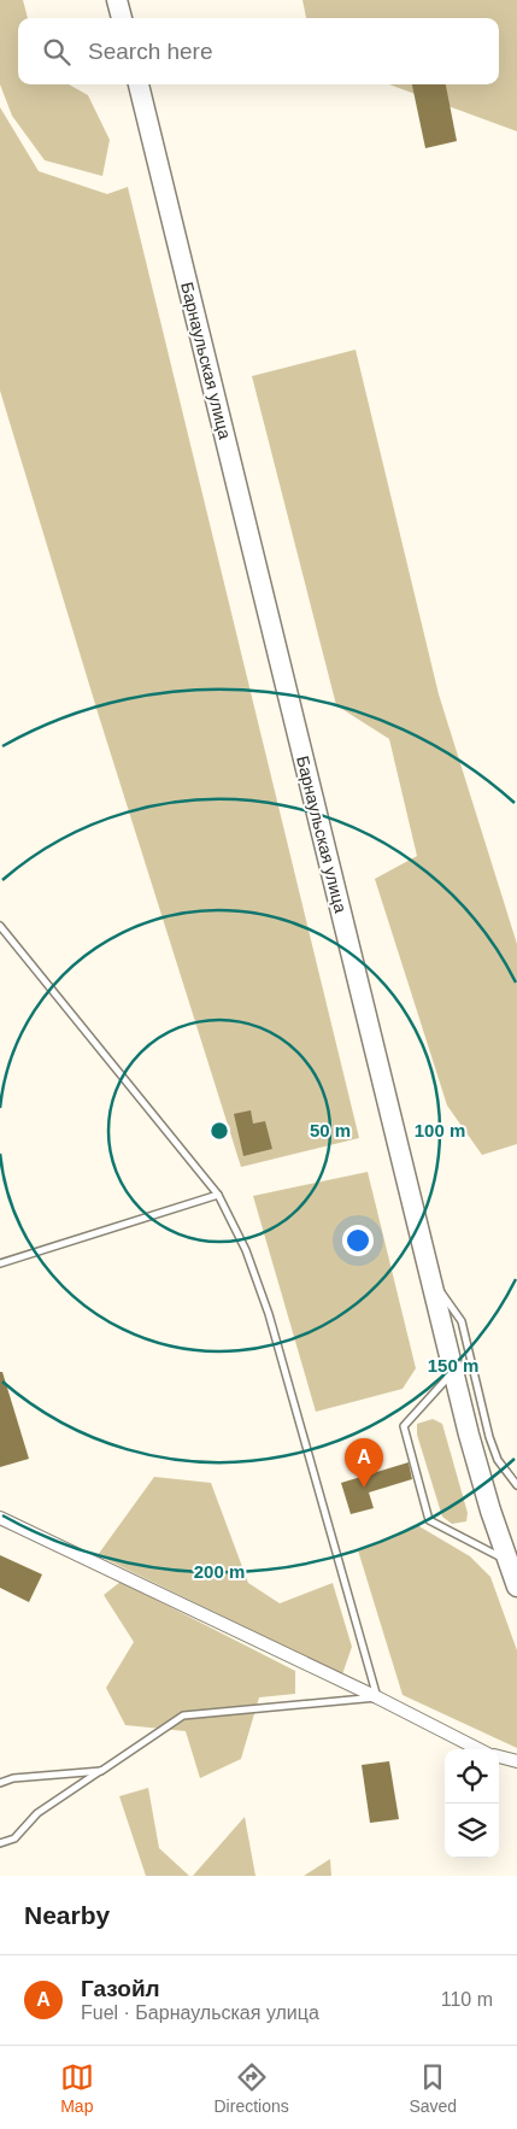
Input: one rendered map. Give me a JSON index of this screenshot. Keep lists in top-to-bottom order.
{
  "streets": {
    "highway": ["Барнаульская улица"]
  },
  "page": {
    "search": "Search here",
    "pins": "A",
    "heading": "Nearby",
    "list": [
      {
        "mark": "A",
        "name": "Газойл",
        "note": "Fuel · Барнаульская улица",
        "value": "110 m"
      }
    ],
    "nav": ["Map", "Directions", "Saved"]
  },
  "rings": [
    "50 m",
    "100 m",
    "150 m",
    "200 m"
  ]
}
